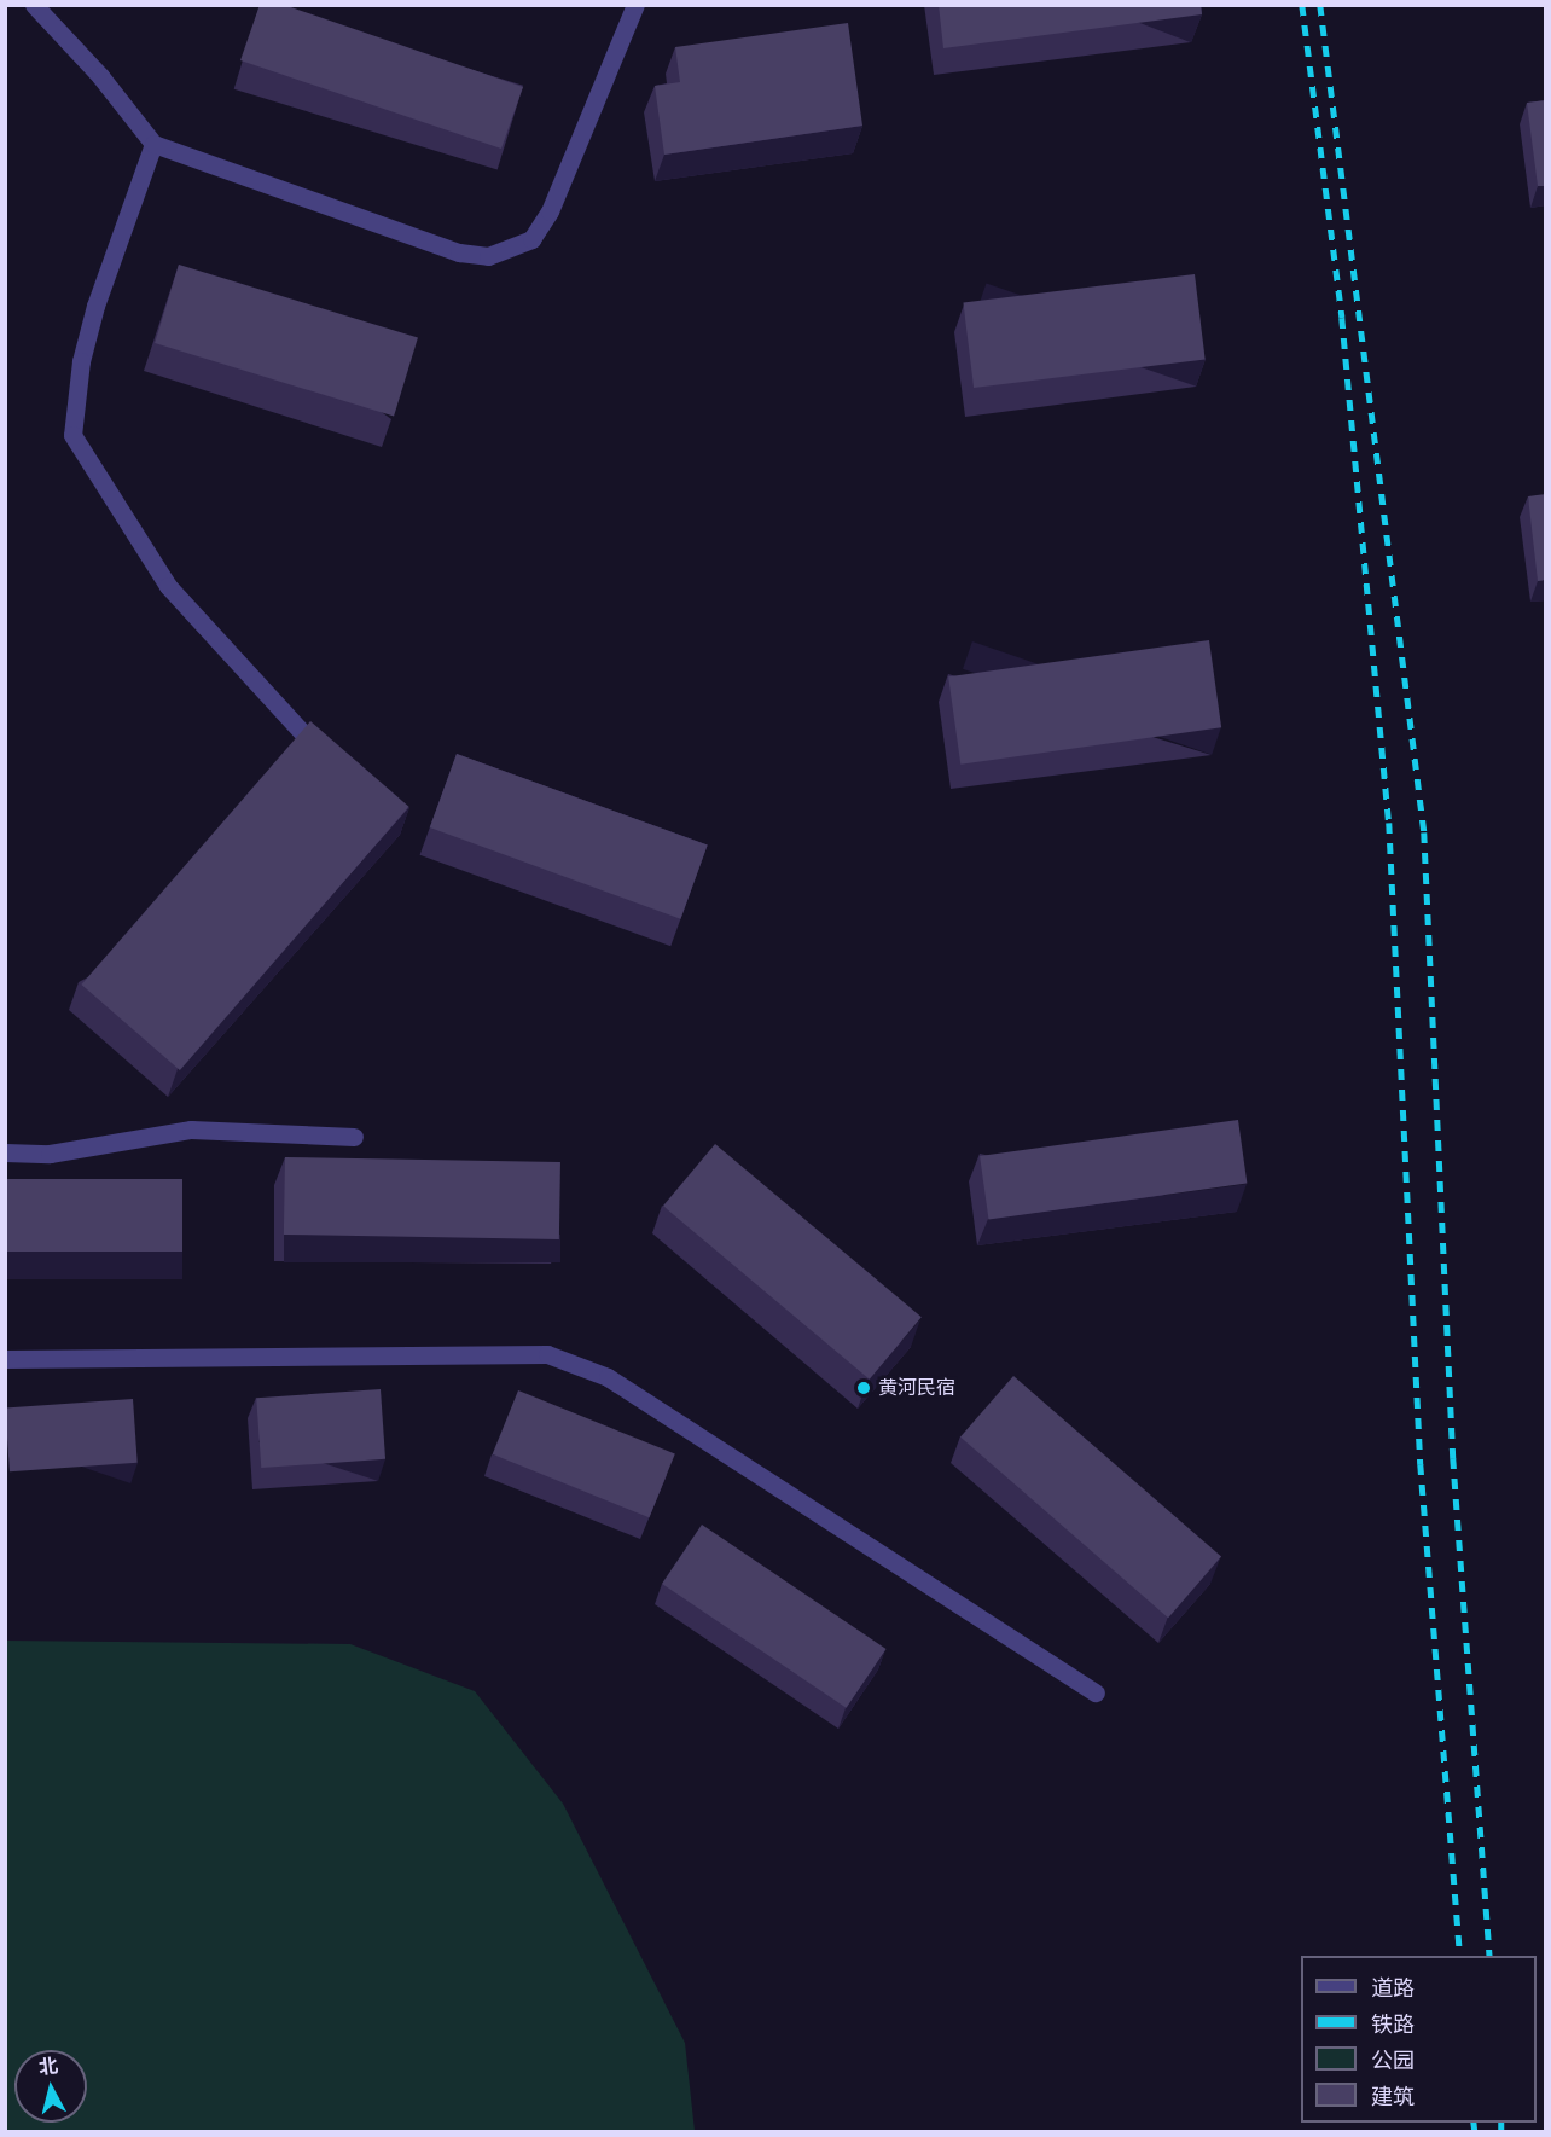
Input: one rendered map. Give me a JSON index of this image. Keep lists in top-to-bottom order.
{
  "places": ["黄河民宿"],
  "legend": [
    "道路",
    "铁路",
    "公园",
    "建筑"
  ],
  "north": "top"
}
